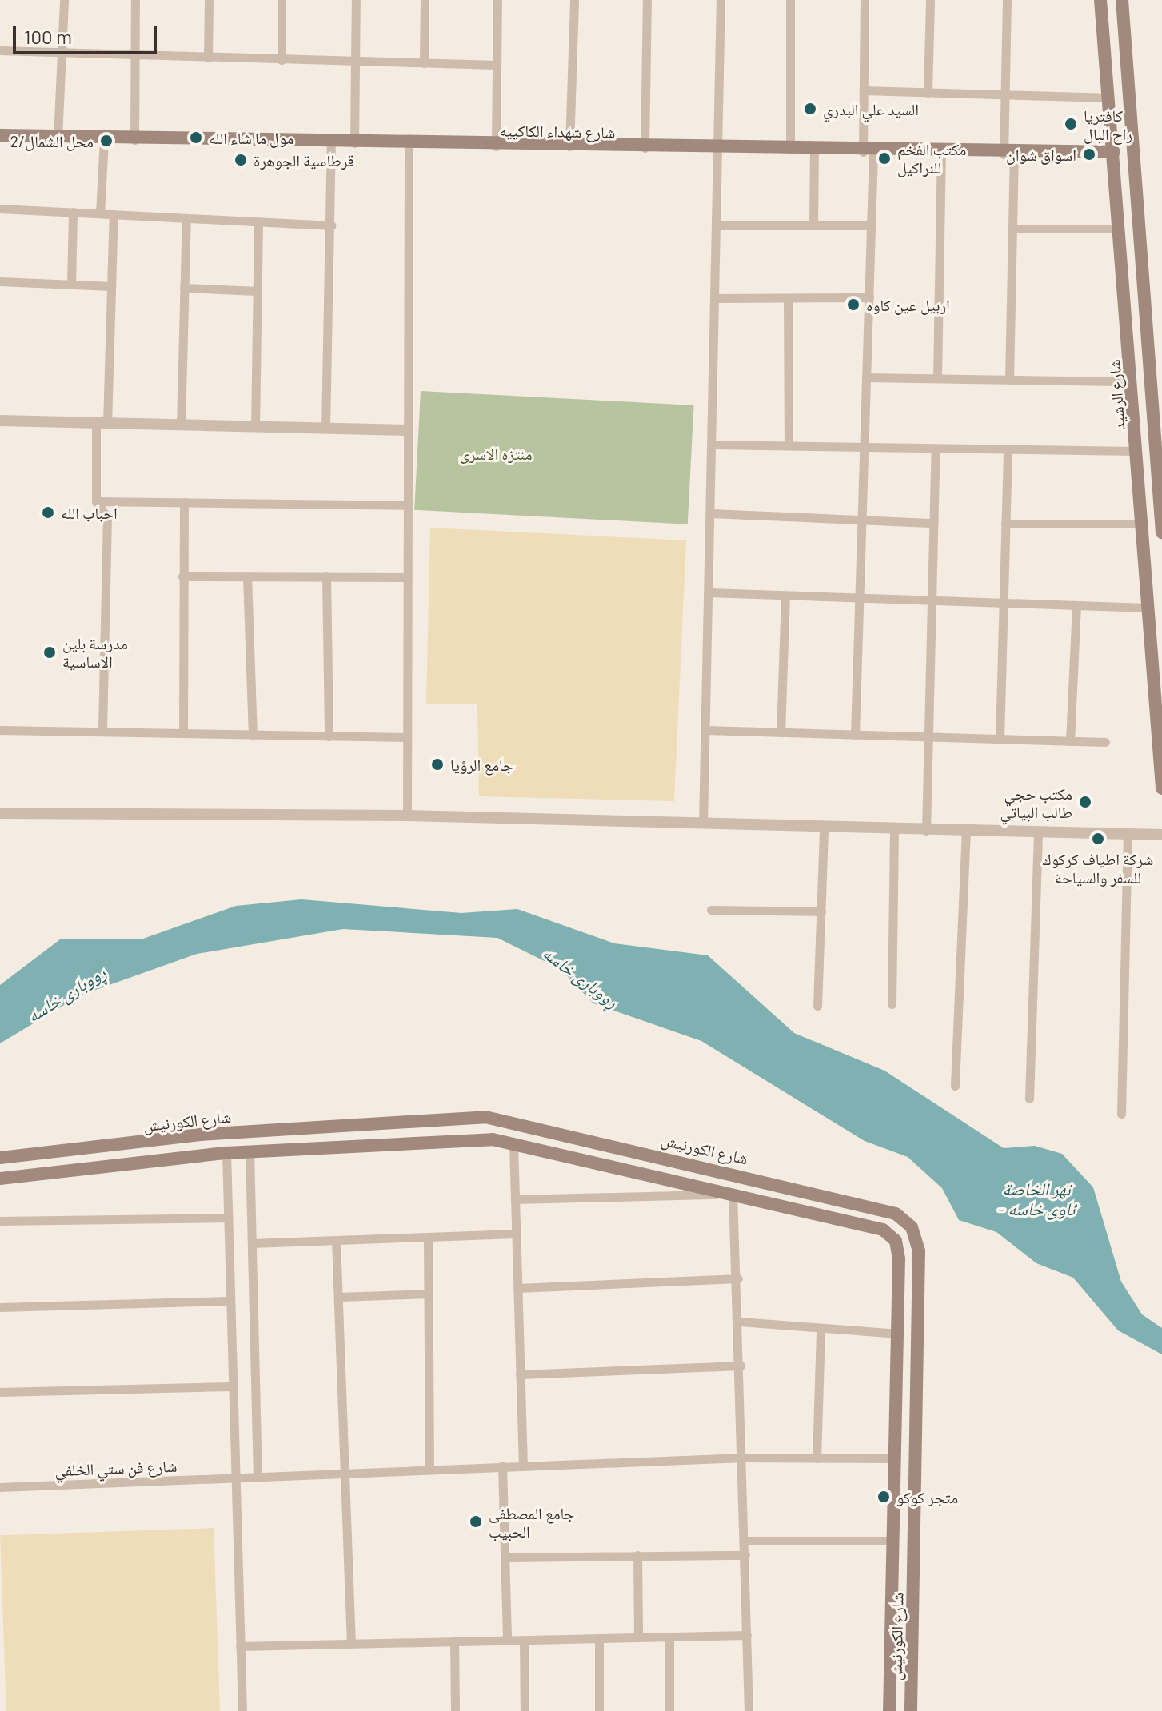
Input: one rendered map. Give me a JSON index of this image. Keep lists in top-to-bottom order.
{
  "streets": {
    "main road": ["شارع شهداء الكاكييه", "شارع الرشيد", "شارع الكورنيش"],
    "street": ["شارع فن ستي الخلفي"]
  },
  "crossings": [
    ["شارع شهداء الكاكييه", "شارع الرشيد"],
    ["شارع الكورنيش", "شارع فن ستي الخلفي"]
  ],
  "water": ["ڕووباری خاسە", "نهر الخاصة - ئاوی خاسە"],
  "parks": ["منتزه الاسرى"],
  "places": [
    "السيد علي البدري",
    "كافتريا راح البال",
    "مول ما شاء الله",
    "محل الشمال/2",
    "اسواق شوان",
    "مكتب الفخم للنراكيل",
    "قرطاسية الجوهرة",
    "اربيل عين كاوه",
    "احباب الله",
    "مدرسة بلين الاساسية",
    "جامع الرؤيا",
    "مكتب حجي طالب البياتي",
    "شركة اطياف كركوك للسفر والسياحة",
    "متجر كوكو",
    "جامع المصطفى الحبيب"
  ],
  "scale_bar": "100 m"
}
